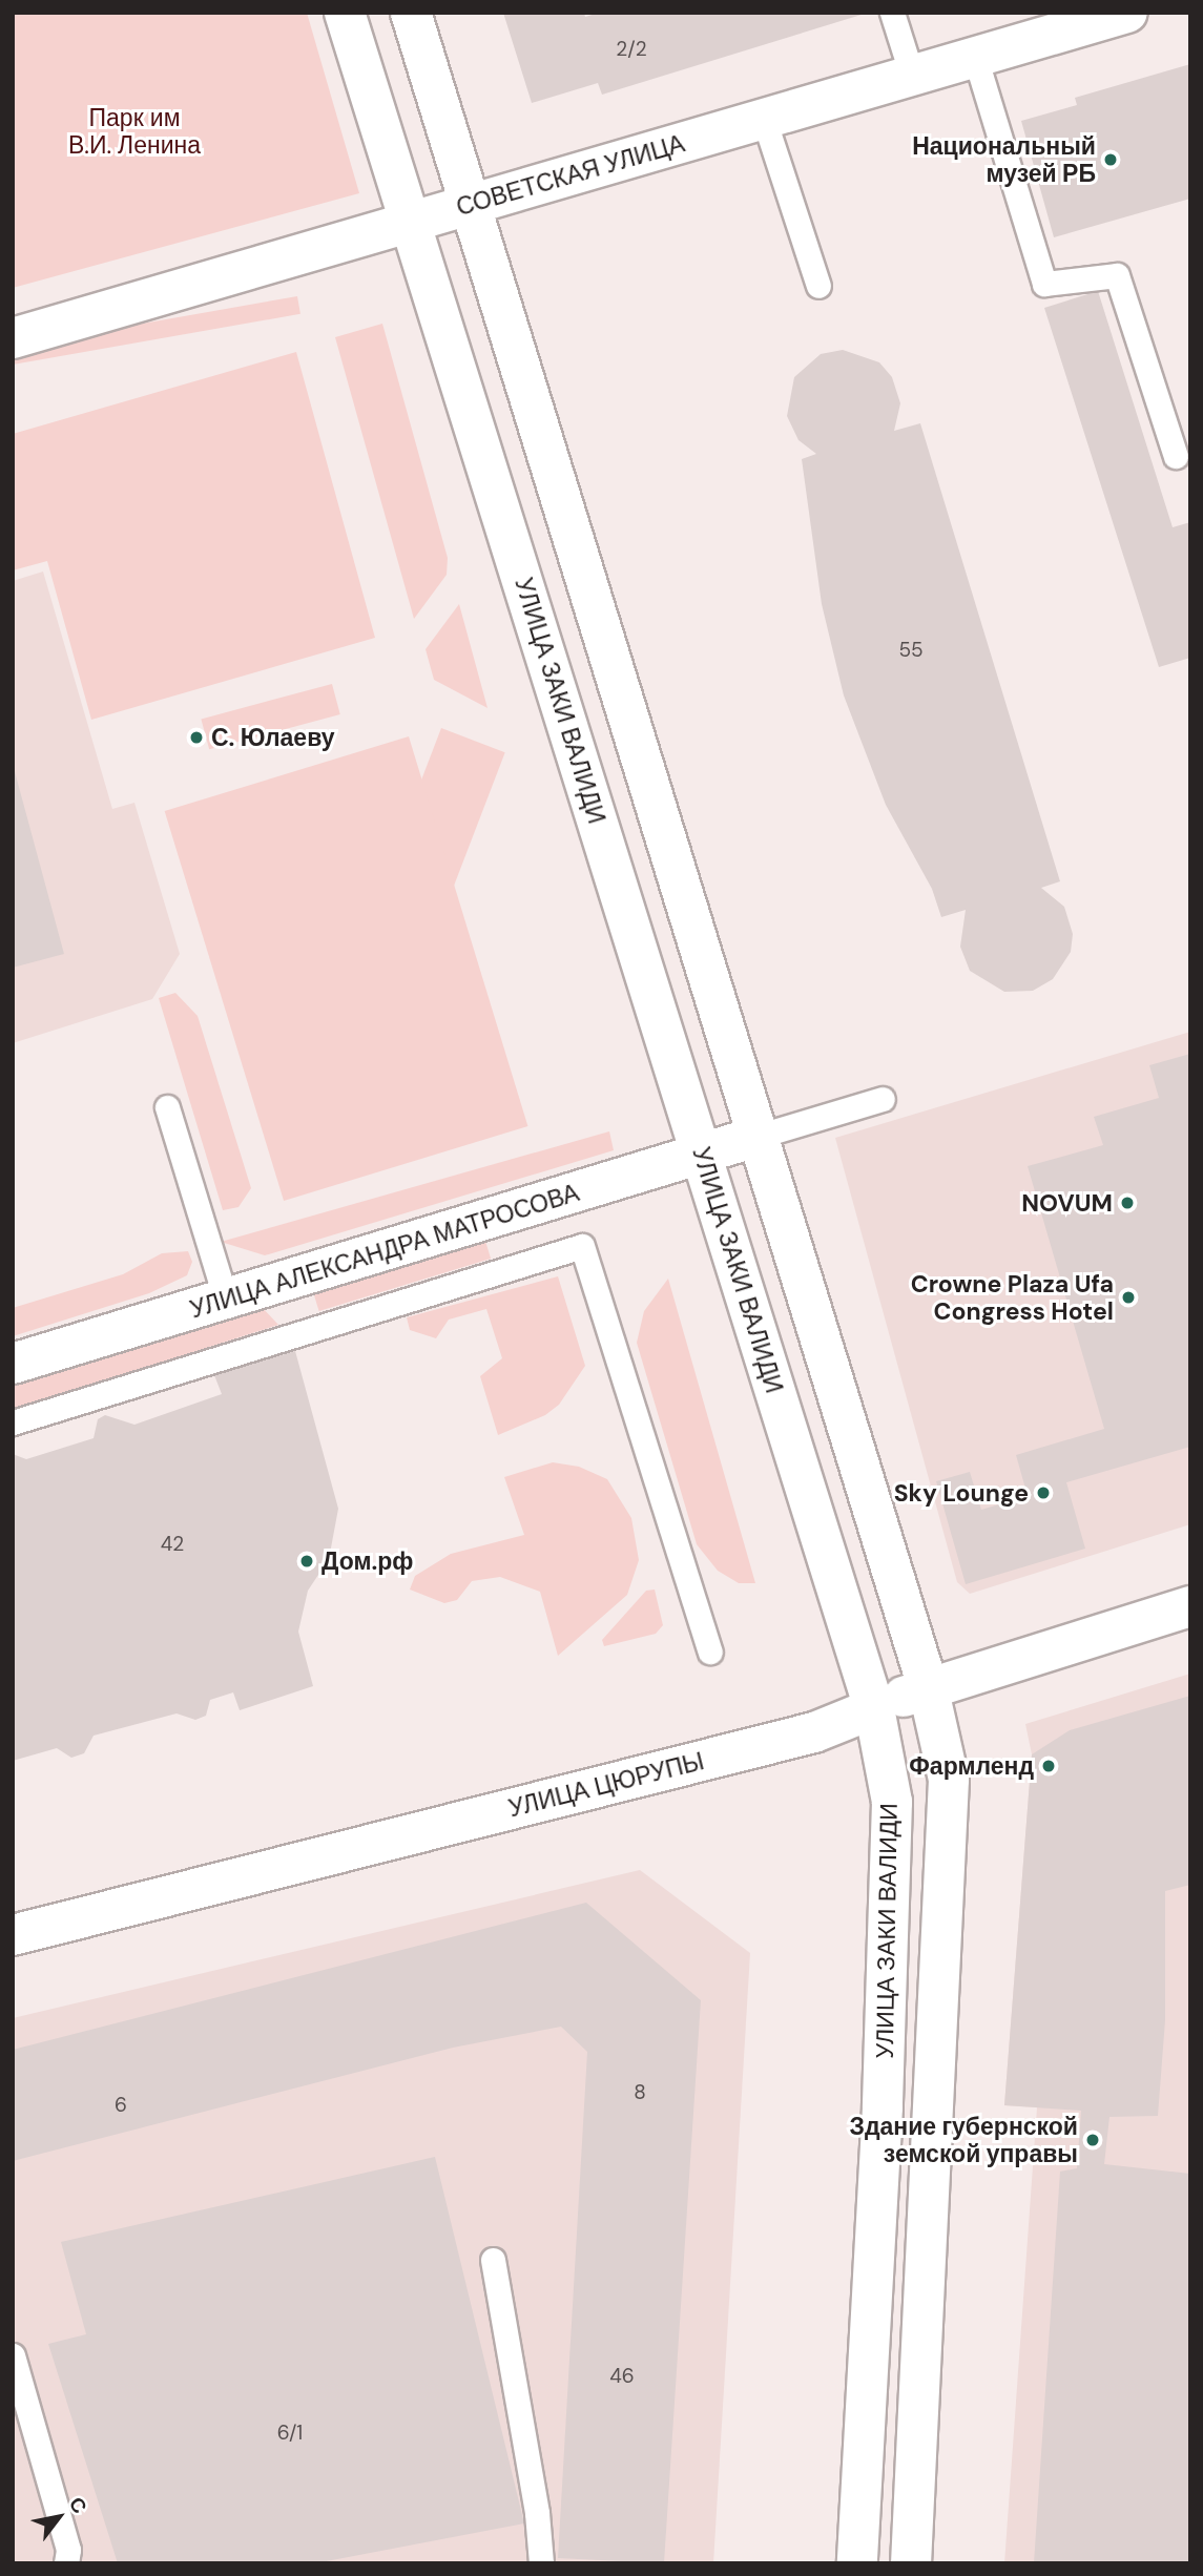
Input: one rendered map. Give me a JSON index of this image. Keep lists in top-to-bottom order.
{
  "streets": {
    "main road": [
      "СОВЕТСКАЯ УЛИЦА",
      "УЛИЦА ЗАКИ ВАЛИДИ",
      "УЛИЦА АЛЕКСАНДРА МАТРОСОВА",
      "УЛИЦА ЦЮРУПЫ"
    ]
  },
  "crossings": [
    ["СОВЕТСКАЯ УЛИЦА", "УЛИЦА ЗАКИ ВАЛИДИ"],
    ["УЛИЦА ЗАКИ ВАЛИДИ", "УЛИЦА АЛЕКСАНДРА МАТРОСОВА"],
    ["УЛИЦА ЗАКИ ВАЛИДИ", "УЛИЦА ЦЮРУПЫ"]
  ],
  "parks": ["Парк им В.И. Ленина"],
  "places": [
    "Национальный музей РБ",
    "С. Юлаеву",
    "NOVUM",
    "Crowne Plaza Ufa Congress Hotel",
    "Sky Lounge",
    "Дом.рф",
    "Фармленд",
    "Здание губернской земской управы"
  ],
  "house_numbers": [
    "2/2",
    "55",
    "42",
    "8",
    "6",
    "46",
    "6/1"
  ],
  "north": "top right"
}
